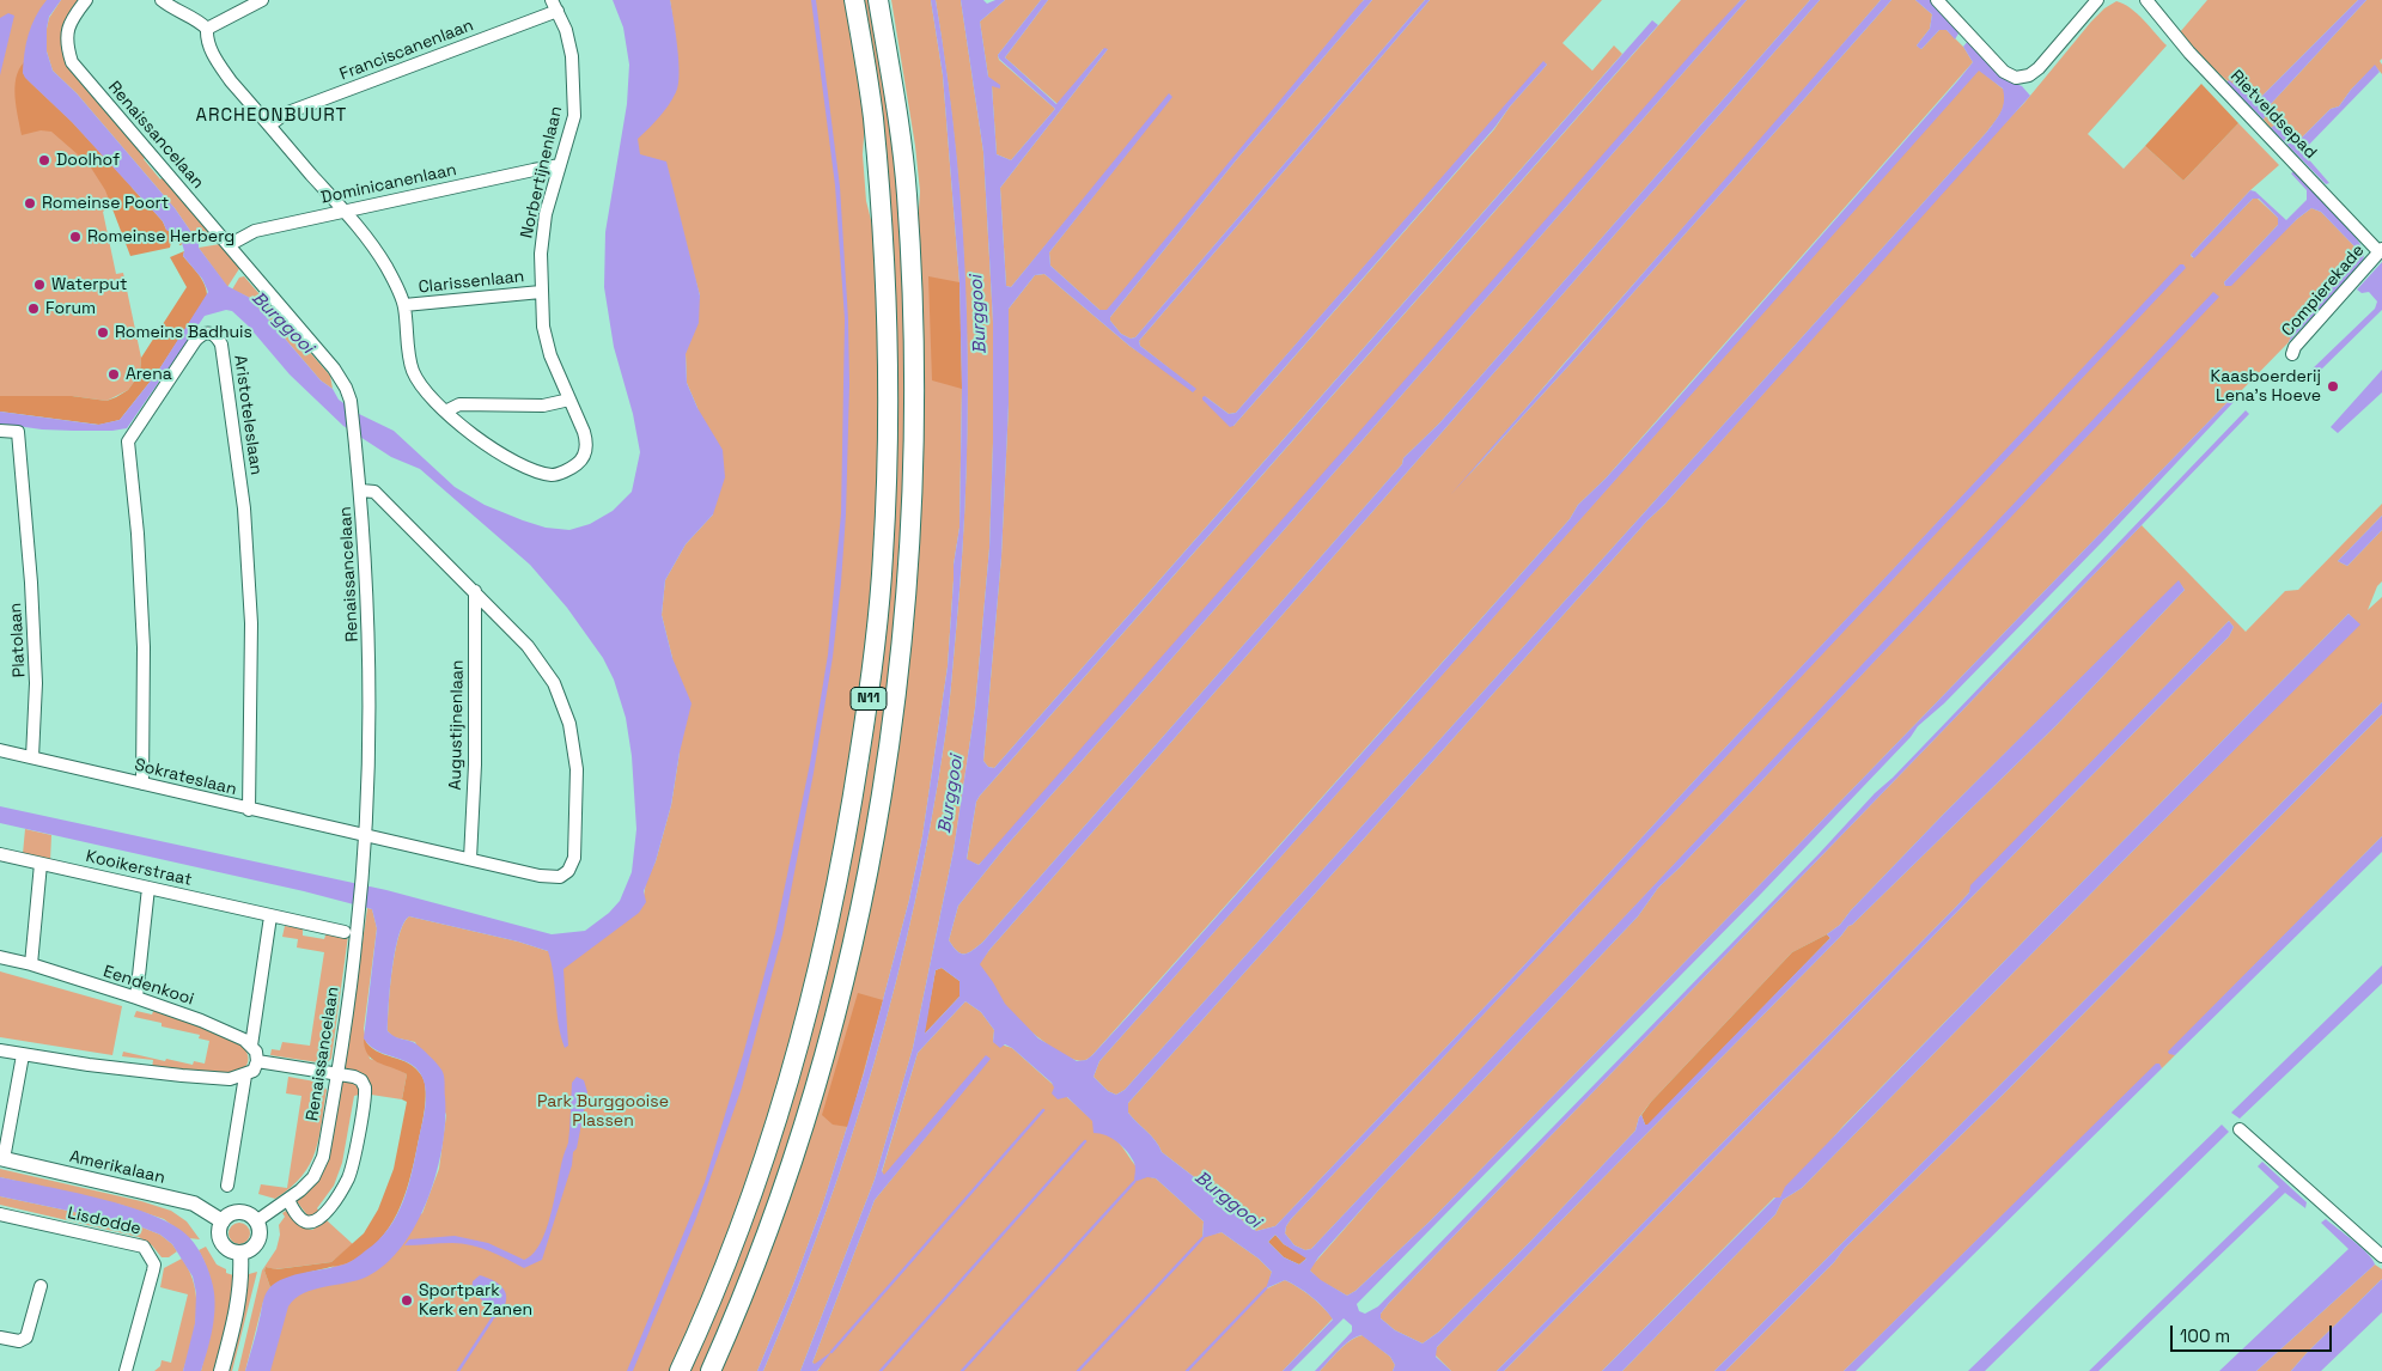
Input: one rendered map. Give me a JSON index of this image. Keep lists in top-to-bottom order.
{
  "streets": {
    "highway": ["N11"],
    "street": [
      "Franciscanenlaan",
      "Rietveldsepad",
      "Renaissancelaan",
      "Norbertijnenlaan",
      "Dominicanenlaan",
      "Clarissenlaan",
      "Compierekade",
      "Aristoteleslaan",
      "Platolaan",
      "Augustijnenlaan",
      "Sokrateslaan",
      "Kooikerstraat",
      "Eendenkooi",
      "Amerikalaan",
      "Lisdodde"
    ]
  },
  "crossings": [
    ["Franciscanenlaan", "Norbertijnenlaan"],
    ["Rietveldsepad", "Compierekade"],
    ["Renaissancelaan", "Dominicanenlaan"],
    ["Renaissancelaan", "Sokrateslaan"],
    ["Renaissancelaan", "Amerikalaan"],
    ["Norbertijnenlaan", "Dominicanenlaan"],
    ["Norbertijnenlaan", "Clarissenlaan"],
    ["Aristoteleslaan", "Sokrateslaan"],
    ["Platolaan", "Sokrateslaan"]
  ],
  "districts": ["ARCHEONBUURT"],
  "water": ["Burggooi"],
  "parks": ["Park Burggooise Plassen"],
  "places": [
    "Doolhof",
    "Romeinse Poort",
    "Romeinse Herberg",
    "Waterput",
    "Forum",
    "Romeins Badhuis",
    "Arena",
    "Kaasboerderij Lena's Hoeve",
    "Sportpark Kerk en Zanen"
  ],
  "scale_bar": "100 m"
}
